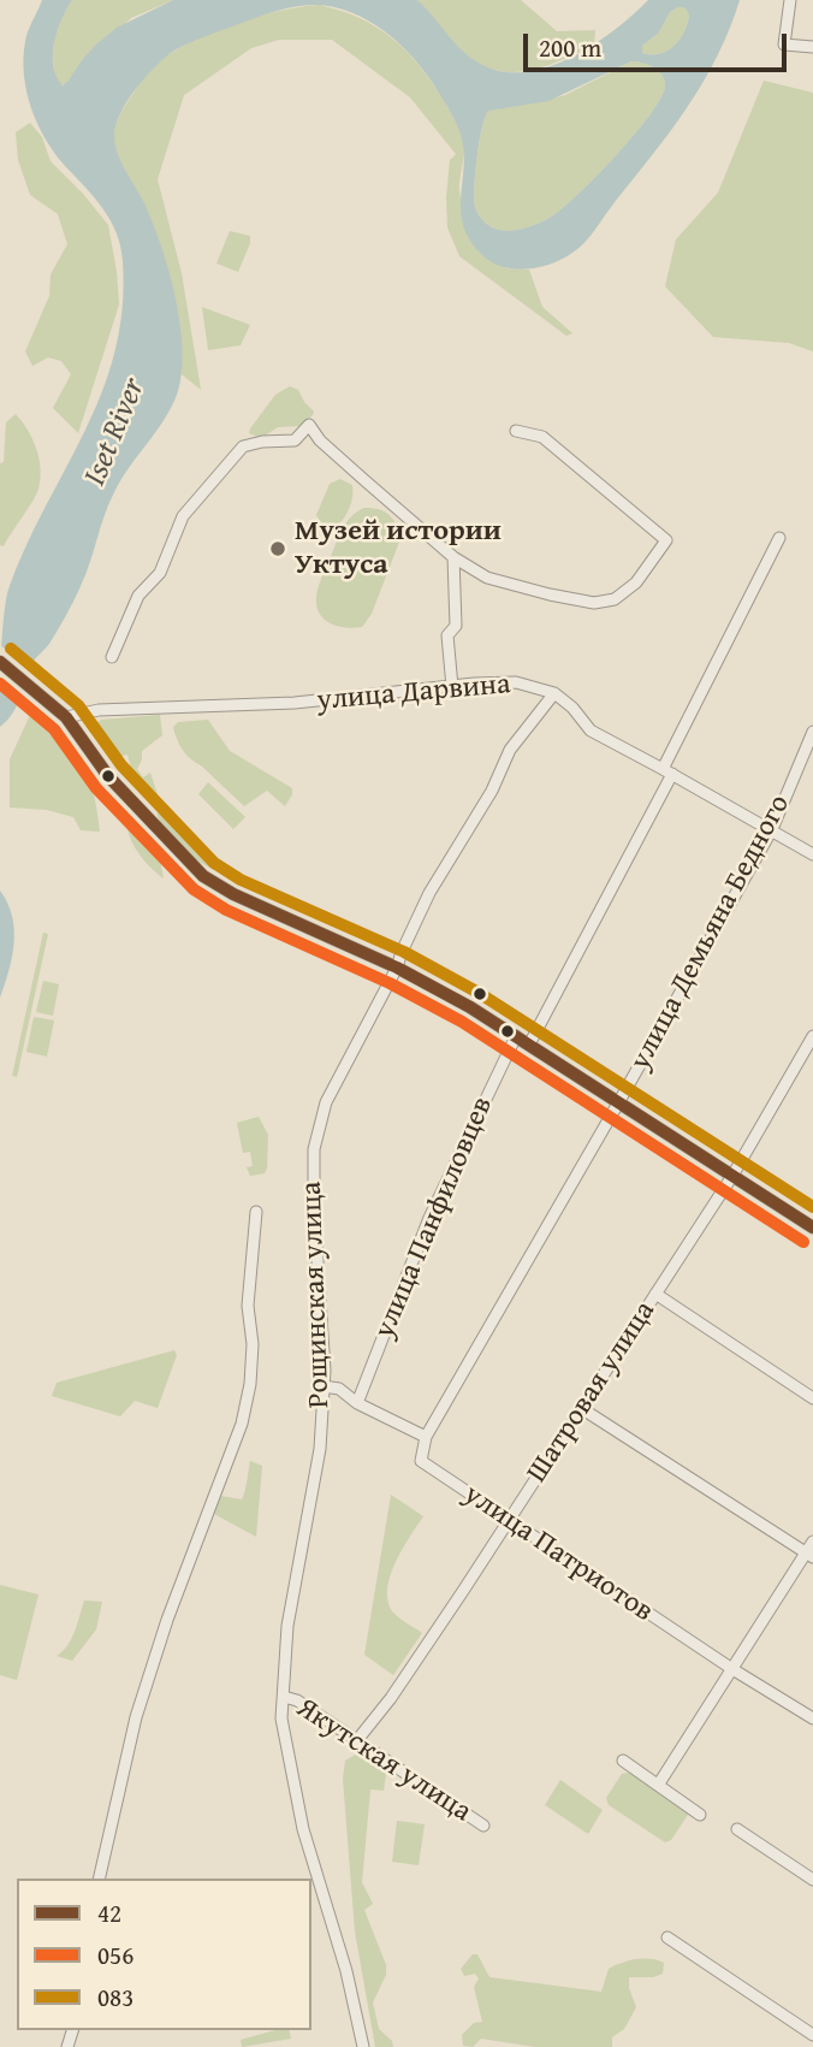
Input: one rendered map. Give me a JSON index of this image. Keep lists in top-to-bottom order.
{
  "streets": {
    "street": [
      "улица Дарвина",
      "улица Демьяна Бедного",
      "улица Панфиловцев",
      "Рощинская улица",
      "Шатровая улица",
      "улица Патриотов",
      "Якутская улица"
    ]
  },
  "crossings": [
    ["улица Дарвина", "улица Демьяна Бедного"],
    ["улица Дарвина", "Рощинская улица"],
    ["улица Демьяна Бедного", "улица Патриотов"],
    ["Рощинская улица", "Якутская улица"],
    ["Шатровая улица", "улица Патриотов"],
    ["Шатровая улица", "Якутская улица"]
  ],
  "water": ["Iset River"],
  "places": ["Музей истории Уктуса"],
  "lines": ["transit line 083", "transit line 42", "transit line 056"],
  "legend": ["42", "056", "083"],
  "scale_bar": "200 m"
}
